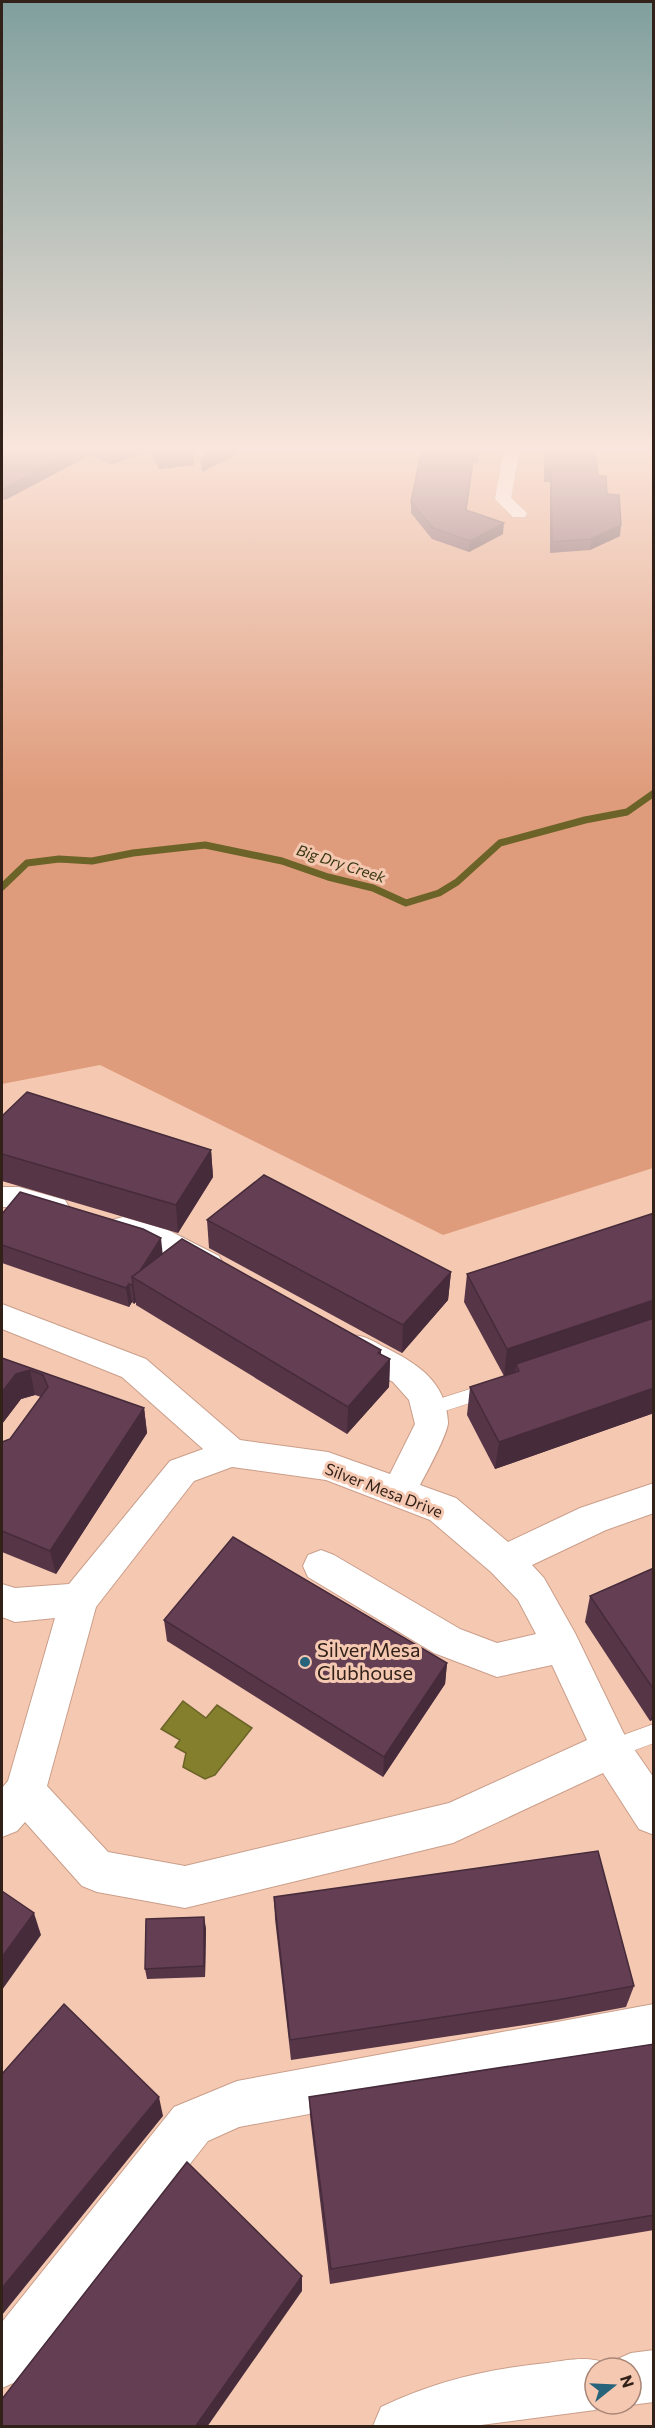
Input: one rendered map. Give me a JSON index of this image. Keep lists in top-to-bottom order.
{
  "streets": {
    "street": ["Silver Mesa Drive"]
  },
  "water": ["Big Dry Creek"],
  "places": ["Silver Mesa Clubhouse"],
  "north": "right"
}
